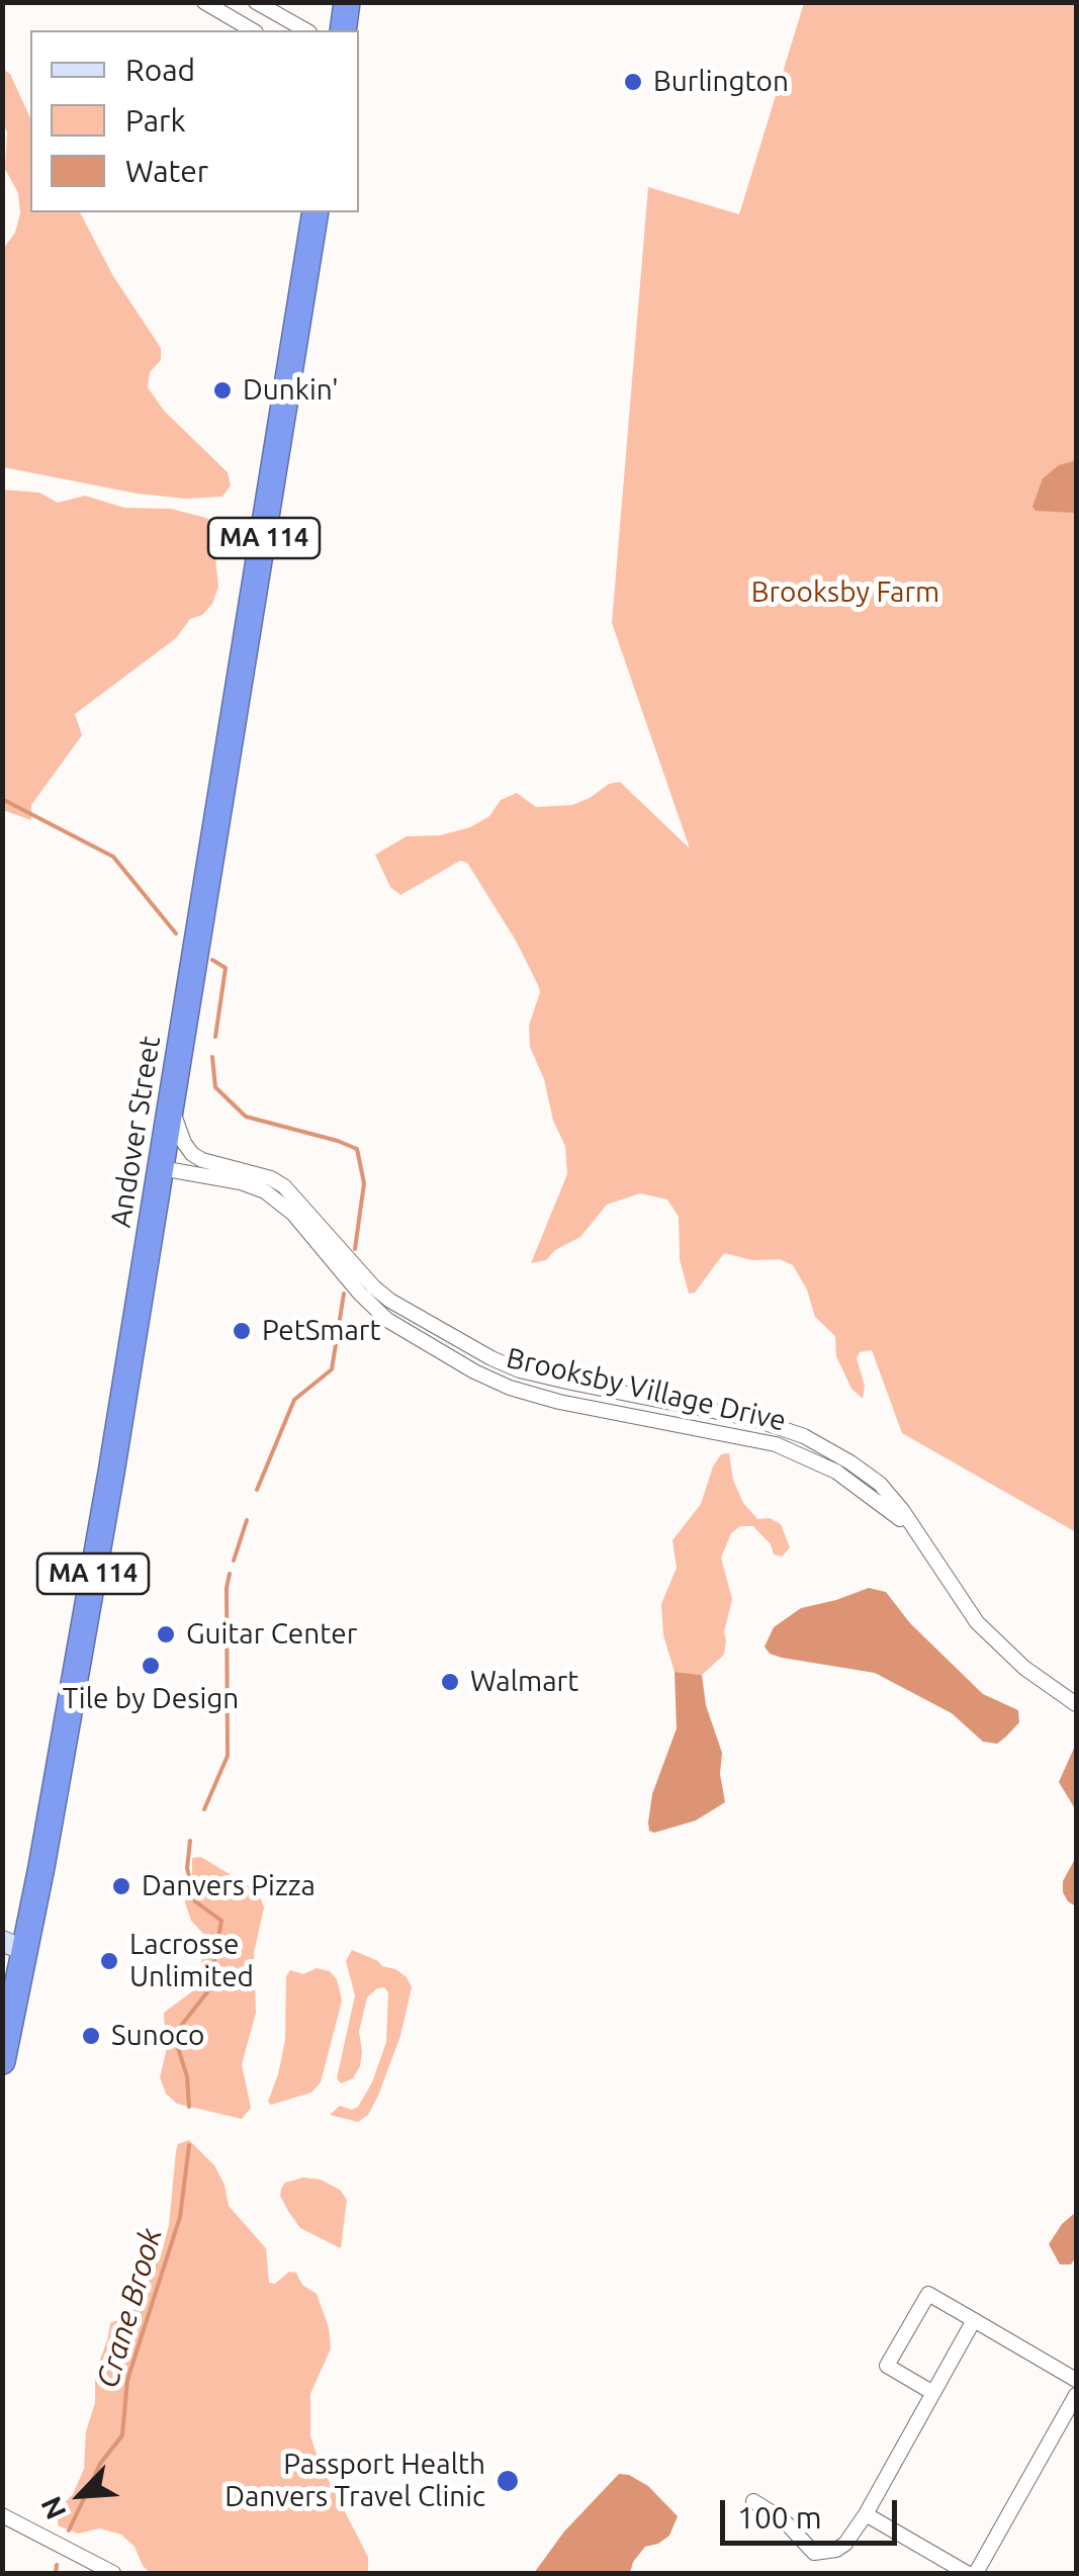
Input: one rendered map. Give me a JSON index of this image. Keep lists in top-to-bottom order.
{
  "streets": {
    "highway": ["MA 114", "Andover Street"],
    "street": ["Brooksby Village Drive"]
  },
  "crossings": [
    ["Andover Street", "Brooksby Village Drive"]
  ],
  "water": ["Crane Brook"],
  "parks": ["Brooksby Farm"],
  "places": [
    "Burlington",
    "Dunkin'",
    "PetSmart",
    "Guitar Center",
    "Tile by Design",
    "Walmart",
    "Danvers Pizza",
    "Lacrosse Unlimited",
    "Sunoco",
    "Passport Health Danvers Travel Clinic"
  ],
  "legend": ["Road", "Park", "Water"],
  "scale_bar": "100 m",
  "north": "bottom left"
}
